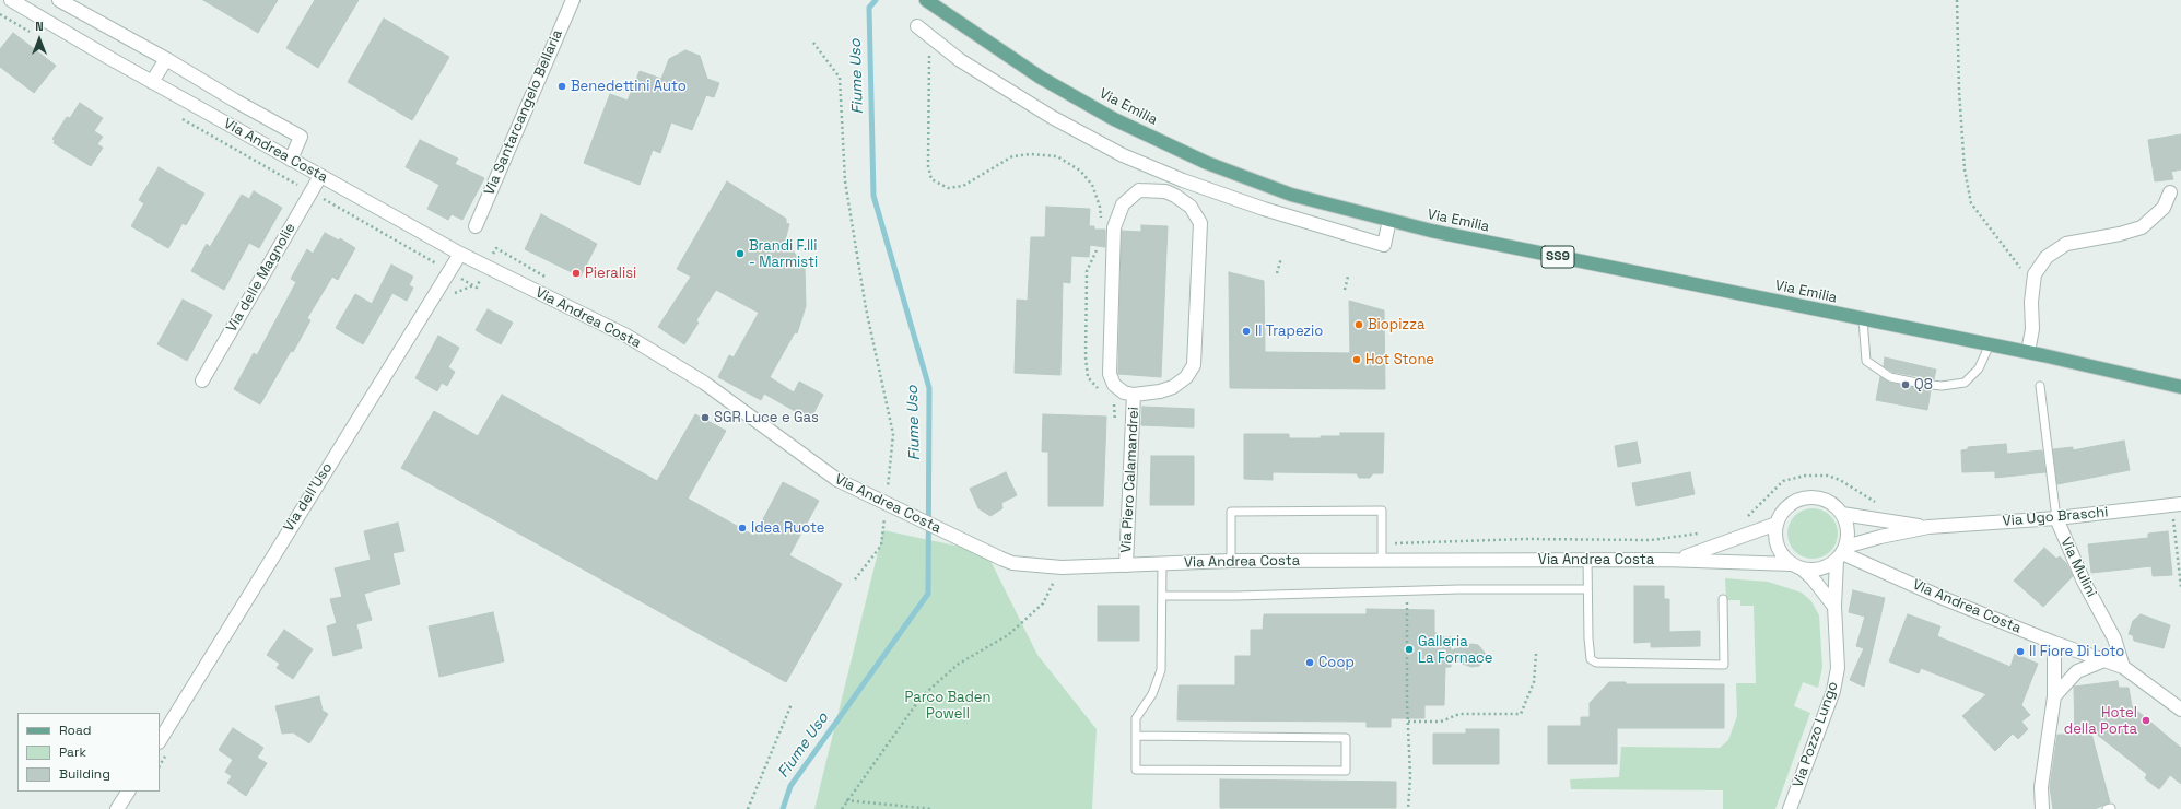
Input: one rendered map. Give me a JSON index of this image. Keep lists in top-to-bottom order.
{
  "streets": {
    "main road": ["Via Emilia", "SS9"],
    "street": [
      "Via Santarcangelo Bellaria",
      "Via Andrea Costa",
      "Via delle Magnolie",
      "Via Piero Calamandrei",
      "Via dell'Uso",
      "Via Ugo Braschi",
      "Via Mulini",
      "Via Pozzo Lungo"
    ]
  },
  "crossings": [
    ["Via Andrea Costa", "Via delle Magnolie"],
    ["Via Andrea Costa", "Via Piero Calamandrei"],
    ["Via Andrea Costa", "Via dell'Uso"],
    ["Via Andrea Costa", "Via Ugo Braschi"],
    ["Via Andrea Costa", "Via Mulini"],
    ["Via Andrea Costa", "Via Pozzo Lungo"],
    ["Via Ugo Braschi", "Via Mulini"],
    ["Via Ugo Braschi", "Via Pozzo Lungo"]
  ],
  "water": ["Fiume Uso"],
  "parks": ["Parco Baden Powell"],
  "places": [
    "Benedettini Auto",
    "Brandi F.lli - Marmisti",
    "Pieralisi",
    "Biopizza",
    "Il Trapezio",
    "Hot Stone",
    "Q8",
    "SGR Luce e Gas",
    "Idea Ruote",
    "Galleria La Fornace",
    "Il Fiore Di Loto",
    "Coop",
    "Hotel della Porta"
  ],
  "legend": ["Road", "Park", "Building"],
  "north": "top"
}
